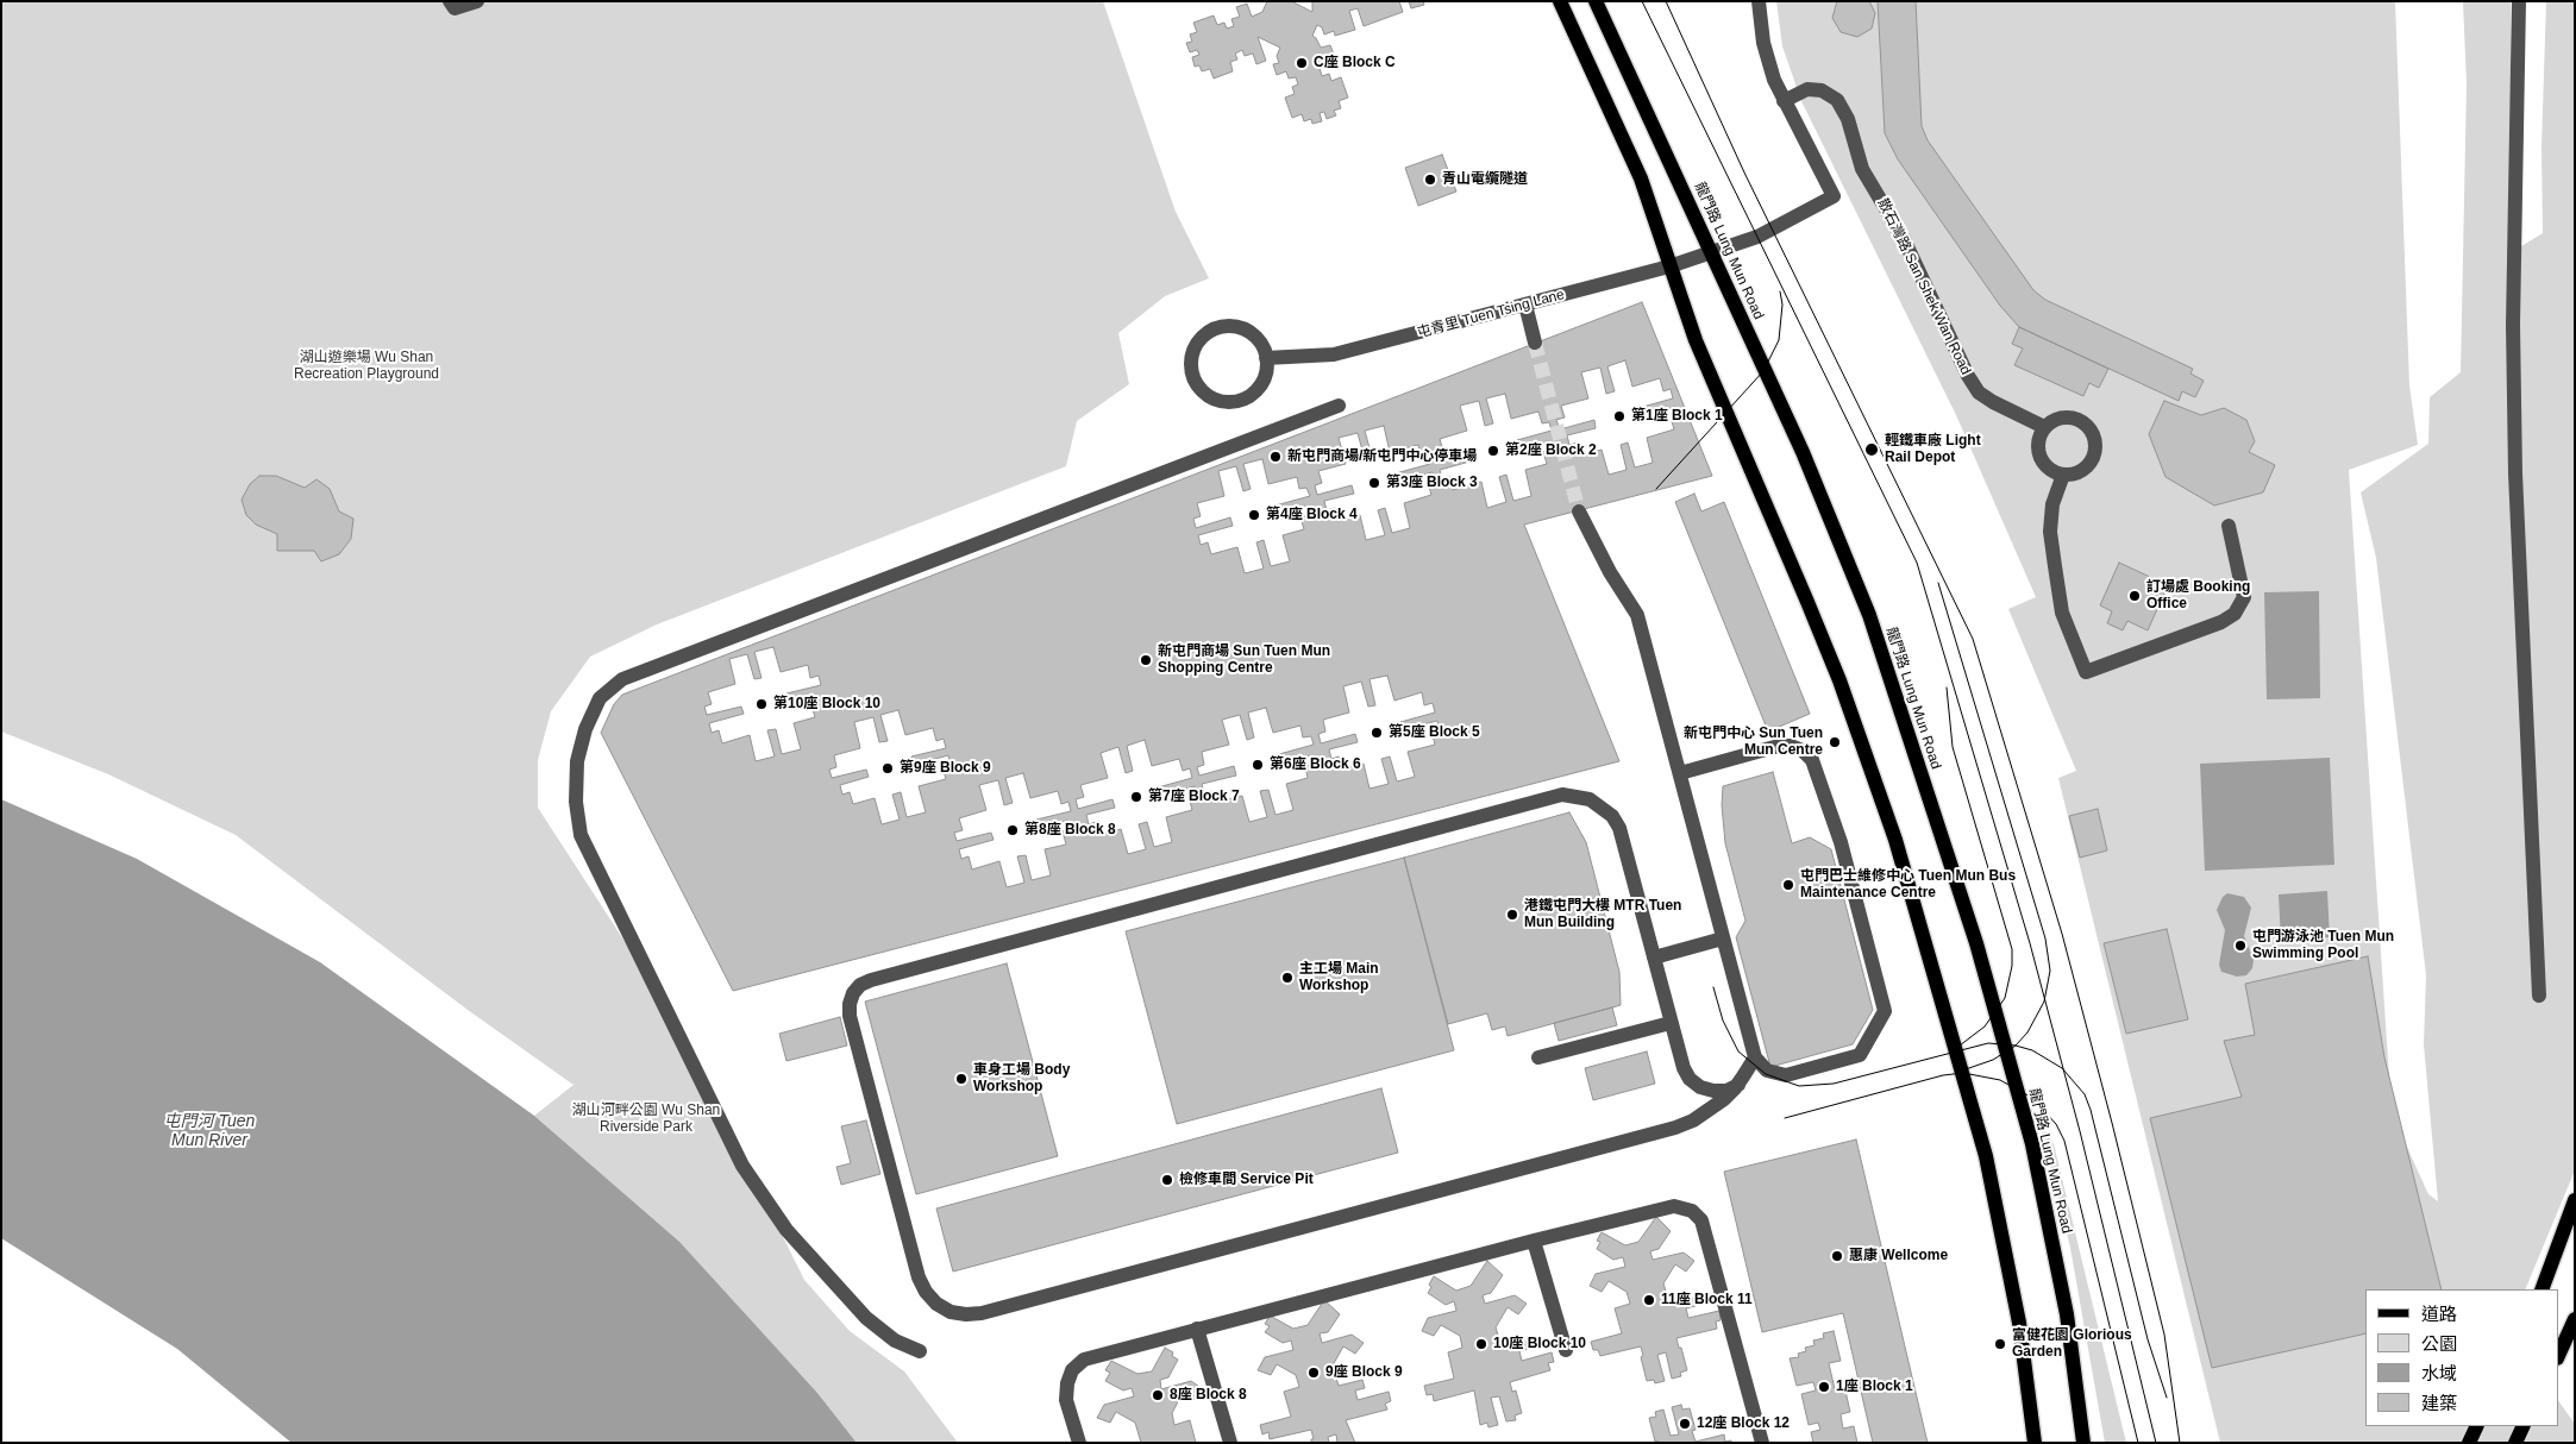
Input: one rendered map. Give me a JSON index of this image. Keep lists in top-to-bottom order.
{
  "streets": {
    "main road": ["龍門路 Lung Mun Road"],
    "street": ["散石灣路 San Shek Wan Road", "屯青里 Tuen Tsing Lane"]
  },
  "crossings": [
    ["龍門路 Lung Mun Road", "屯青里 Tuen Tsing Lane"],
    ["散石灣路 San Shek Wan Road", "屯青里 Tuen Tsing Lane"]
  ],
  "water": ["屯門河 Tuen Mun River"],
  "parks": ["湖山遊樂場 Wu Shan Recreation Playground", "湖山河畔公園 Wu Shan Riverside Park"],
  "places": [
    "C座 Block C",
    "青山電纜隧道",
    "第1座 Block 1",
    "輕鐵車廠 Light Rail Depot",
    "第2座 Block 2",
    "新屯門商場/新屯門中心停車場",
    "第3座 Block 3",
    "第4座 Block 4",
    "訂場處 Booking Office",
    "新屯門商場 Sun Tuen Mun Shopping Centre",
    "第10座 Block 10",
    "第5座 Block 5",
    "新屯門中心 Sun Tuen Mun Centre",
    "第6座 Block 6",
    "第9座 Block 9",
    "第7座 Block 7",
    "第8座 Block 8",
    "屯門巴士維修中心 Tuen Mun Bus Maintenance Centre",
    "港鐵屯門大樓 MTR Tuen Mun Building",
    "屯門游泳池 Tuen Mun Swimming Pool",
    "主工場 Main Workshop",
    "車身工場 Body Workshop",
    "檢修車間 Service Pit",
    "惠康 Wellcome",
    "11座 Block 11",
    "10座 Block 10",
    "富健花園 Glorious Garden",
    "9座 Block 9",
    "1座 Block 1",
    "8座 Block 8",
    "12座 Block 12"
  ],
  "legend": [
    "道路",
    "公園",
    "水域",
    "建築"
  ]
}
